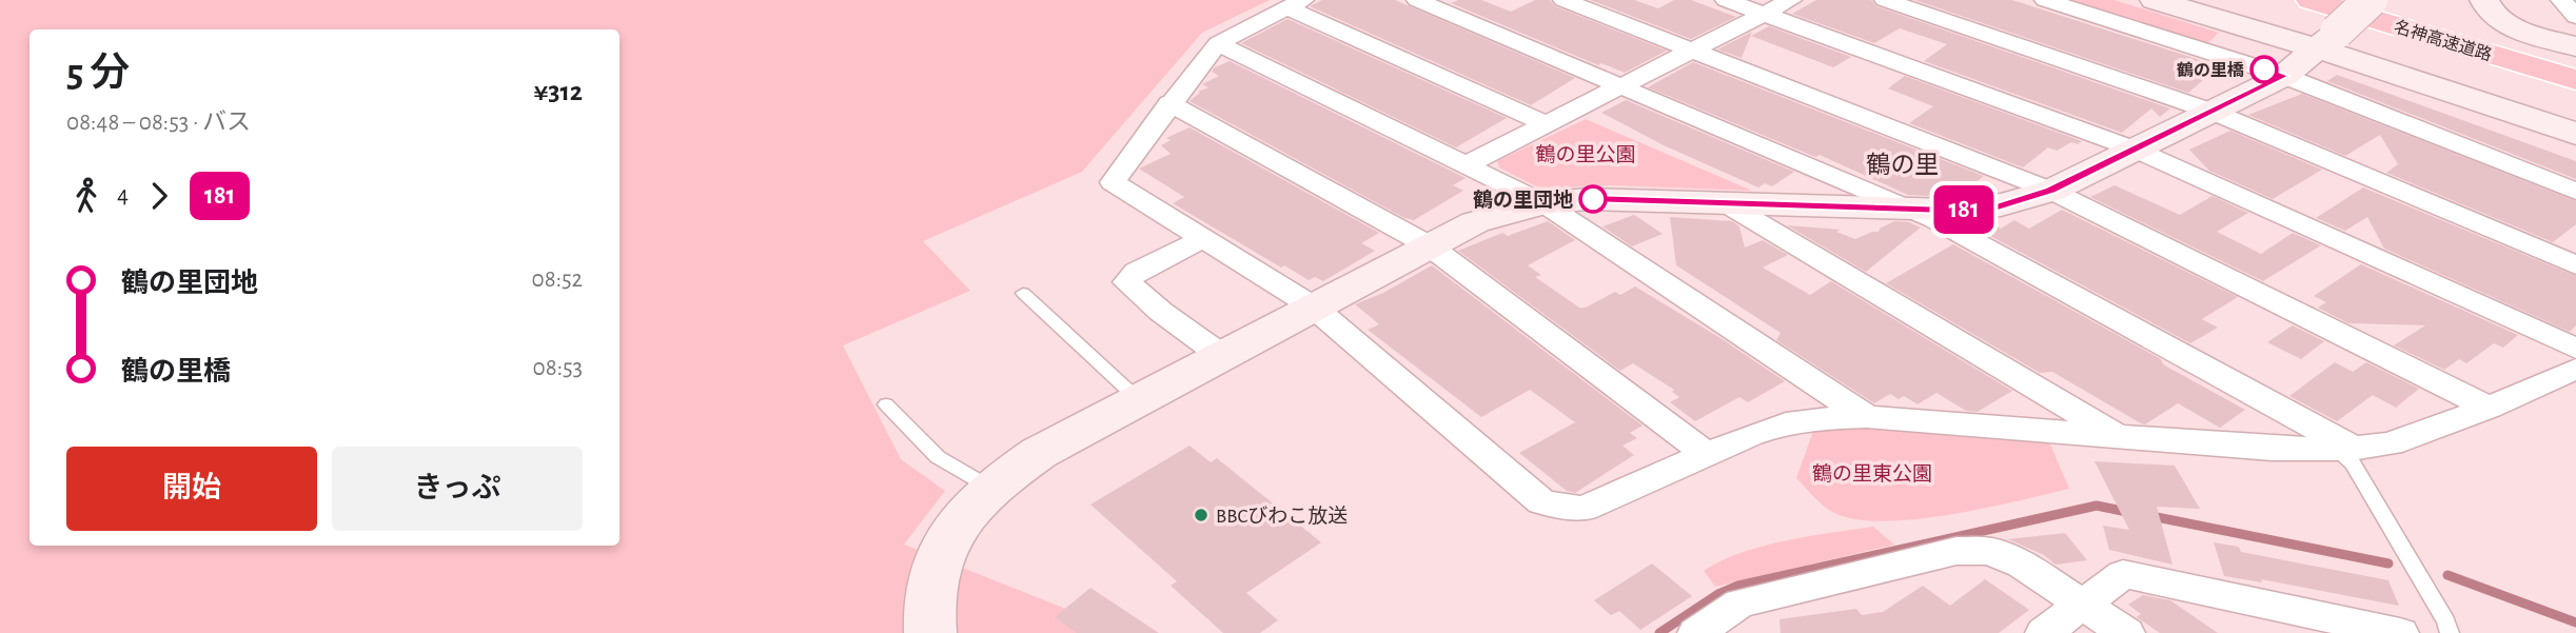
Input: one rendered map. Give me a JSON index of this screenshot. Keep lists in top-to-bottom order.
{
  "streets": {
    "highway": ["名神高速道路"]
  },
  "districts": ["鶴の里"],
  "parks": ["鶴の里公園", "鶴の里東公園"],
  "places": ["鶴の里橋", "鶴の里団地", "BBCびわこ放送"],
  "lines": ["bus line 181"],
  "page": {
    "on_map": "181",
    "heading": ["5 分", "08:48 – 08:53 · バス", "¥312"],
    "legs": ["4", "181"],
    "list": [
      {
        "name": "鶴の里団地",
        "value": "08:52"
      },
      {
        "name": "鶴の里橋",
        "value": "08:53"
      }
    ],
    "buttons": ["開始", "きっぷ"]
  }
}
